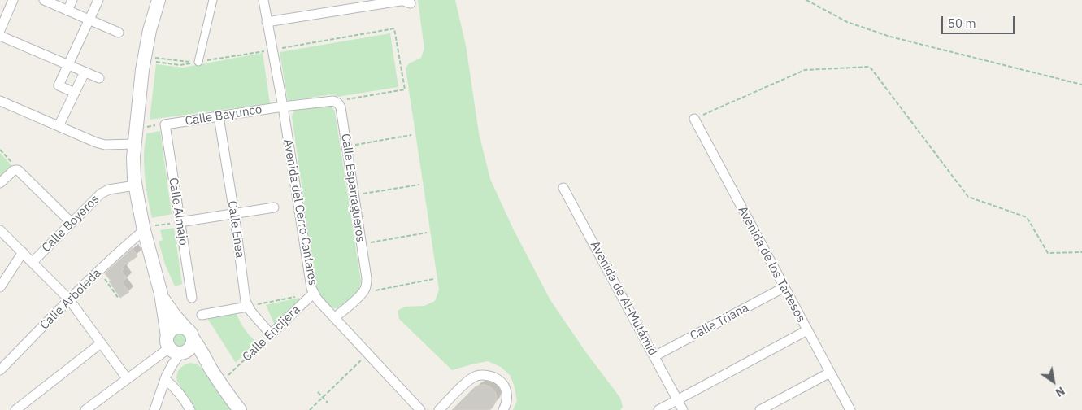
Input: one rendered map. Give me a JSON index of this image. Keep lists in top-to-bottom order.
{
  "streets": {
    "street": [
      "Calle Bayunco",
      "Calle Esparragueros",
      "Calle Almajo",
      "Avenida del Cerro Cantares",
      "Calle Boyeros",
      "Calle Enea",
      "Avenida de los Tartesos",
      "Avenida de Al-Mutámid",
      "Calle Arboleda",
      "Calle Triana",
      "Calle Encijera"
    ]
  },
  "crossings": [
    ["Calle Bayunco", "Calle Almajo"],
    ["Calle Bayunco", "Avenida del Cerro Cantares"],
    ["Calle Bayunco", "Calle Enea"],
    ["Calle Esparragueros", "Avenida del Cerro Cantares"],
    ["Avenida del Cerro Cantares", "Calle Encijera"],
    ["Calle Enea", "Calle Encijera"],
    ["Avenida de los Tartesos", "Calle Triana"],
    ["Avenida de Al-Mutámid", "Calle Triana"]
  ],
  "scale_bar": "50 m",
  "north": "bottom right"
}
